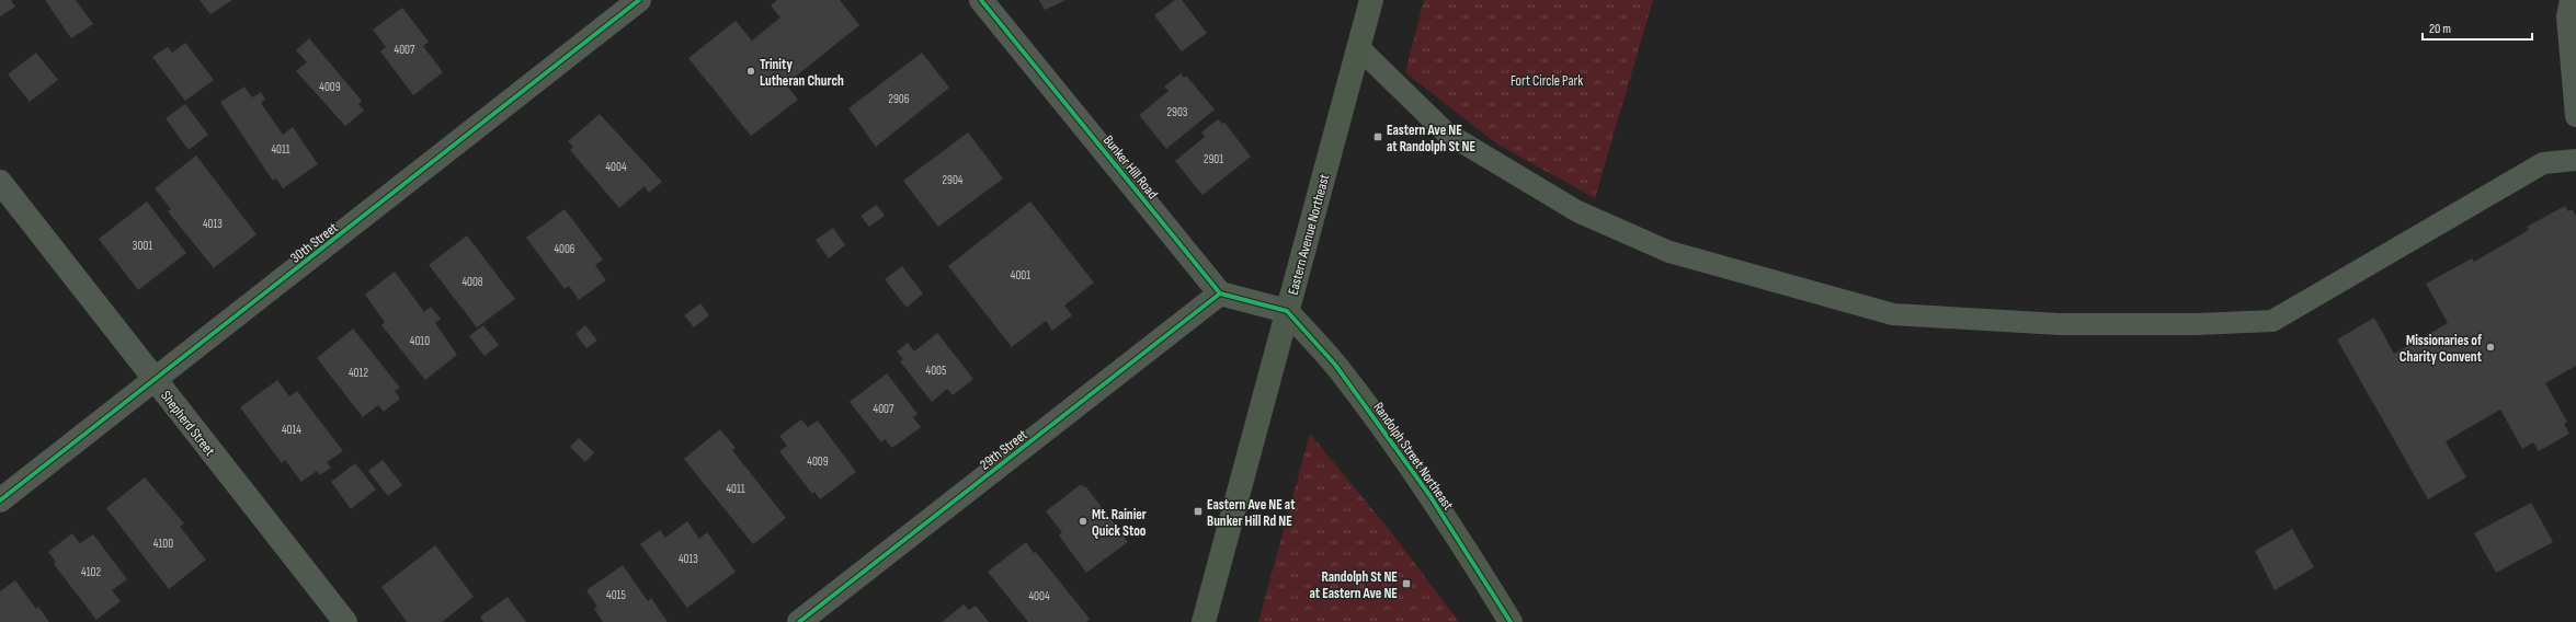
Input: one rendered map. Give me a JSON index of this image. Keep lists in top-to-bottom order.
{
  "streets": {
    "main road": ["Eastern Avenue Northeast", "Randolph Street Northeast"],
    "street": [
      "Bunker Hill Road",
      "30th Street",
      "Shepherd Street",
      "29th Street"
    ]
  },
  "crossings": [
    ["Bunker Hill Road", "29th Street"],
    ["Eastern Avenue Northeast", "Randolph Street Northeast"],
    ["30th Street", "Shepherd Street"]
  ],
  "parks": ["Fort Circle Park"],
  "places": {
    "other": ["Trinity Lutheran Church", "Missionaries of Charity Convent", "Mt. Rainier Quick Stoo"],
    "transit": ["Eastern Ave NE at Randolph St NE", "Eastern Ave NE at Bunker Hill Rd NE", "Randolph St NE at Eastern Ave NE"]
  },
  "house_numbers": [
    "4007",
    "4009",
    "2906",
    "2903",
    "4011",
    "2901",
    "4004",
    "2904",
    "4013",
    "3001",
    "4006",
    "4001",
    "4008",
    "4010",
    "4005",
    "4012",
    "4007",
    "4014",
    "4009",
    "4011",
    "4100",
    "4013",
    "4102",
    "4015",
    "4004"
  ],
  "scale_bar": "20 m"
}
